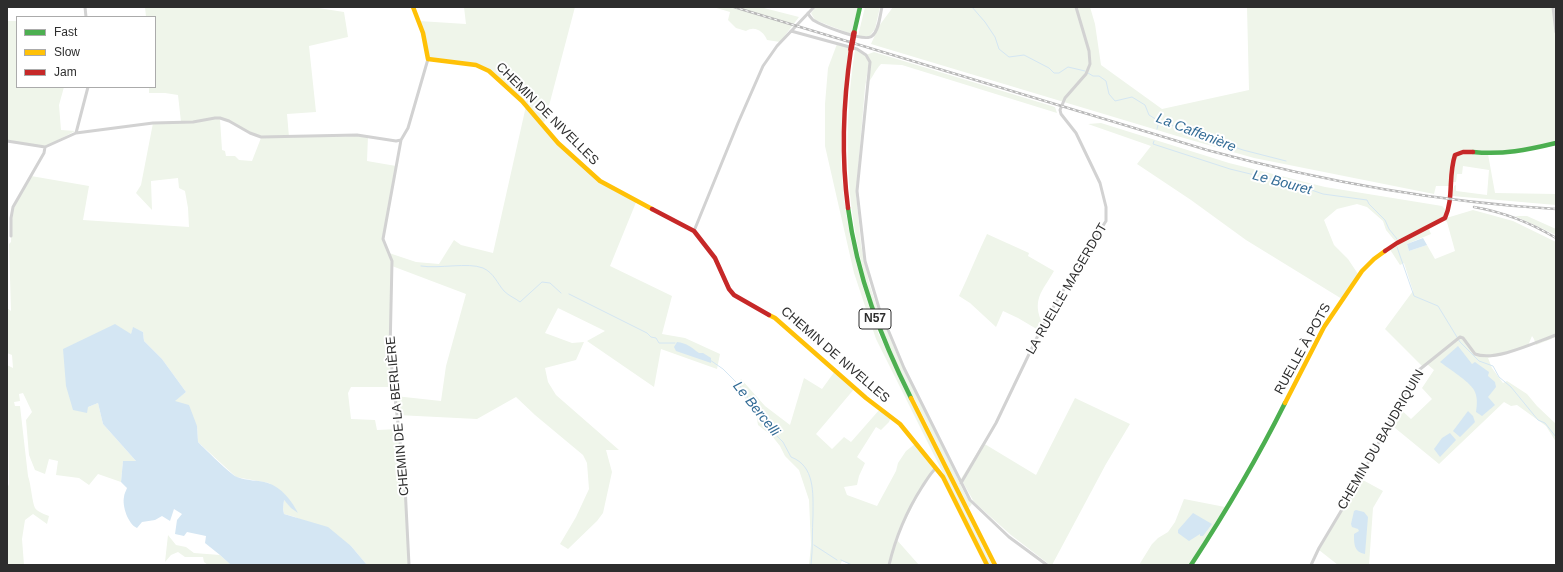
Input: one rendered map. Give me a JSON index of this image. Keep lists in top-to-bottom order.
{
  "streets": {
    "main road": ["CHEMIN DE NIVELLES", "N57", "RUELLE À POTS"],
    "street": ["LA RUELLE MAGERDOT", "CHEMIN DE LA BERLIÈRE", "CHEMIN DU BAUDRIQUIN"]
  },
  "crossings": [
    ["CHEMIN DE NIVELLES", "CHEMIN DE LA BERLIÈRE"]
  ],
  "water": ["La Caffenière", "Le Bouret", "Le Bercelli"],
  "legend": ["Fast", "Slow", "Jam"]
}
